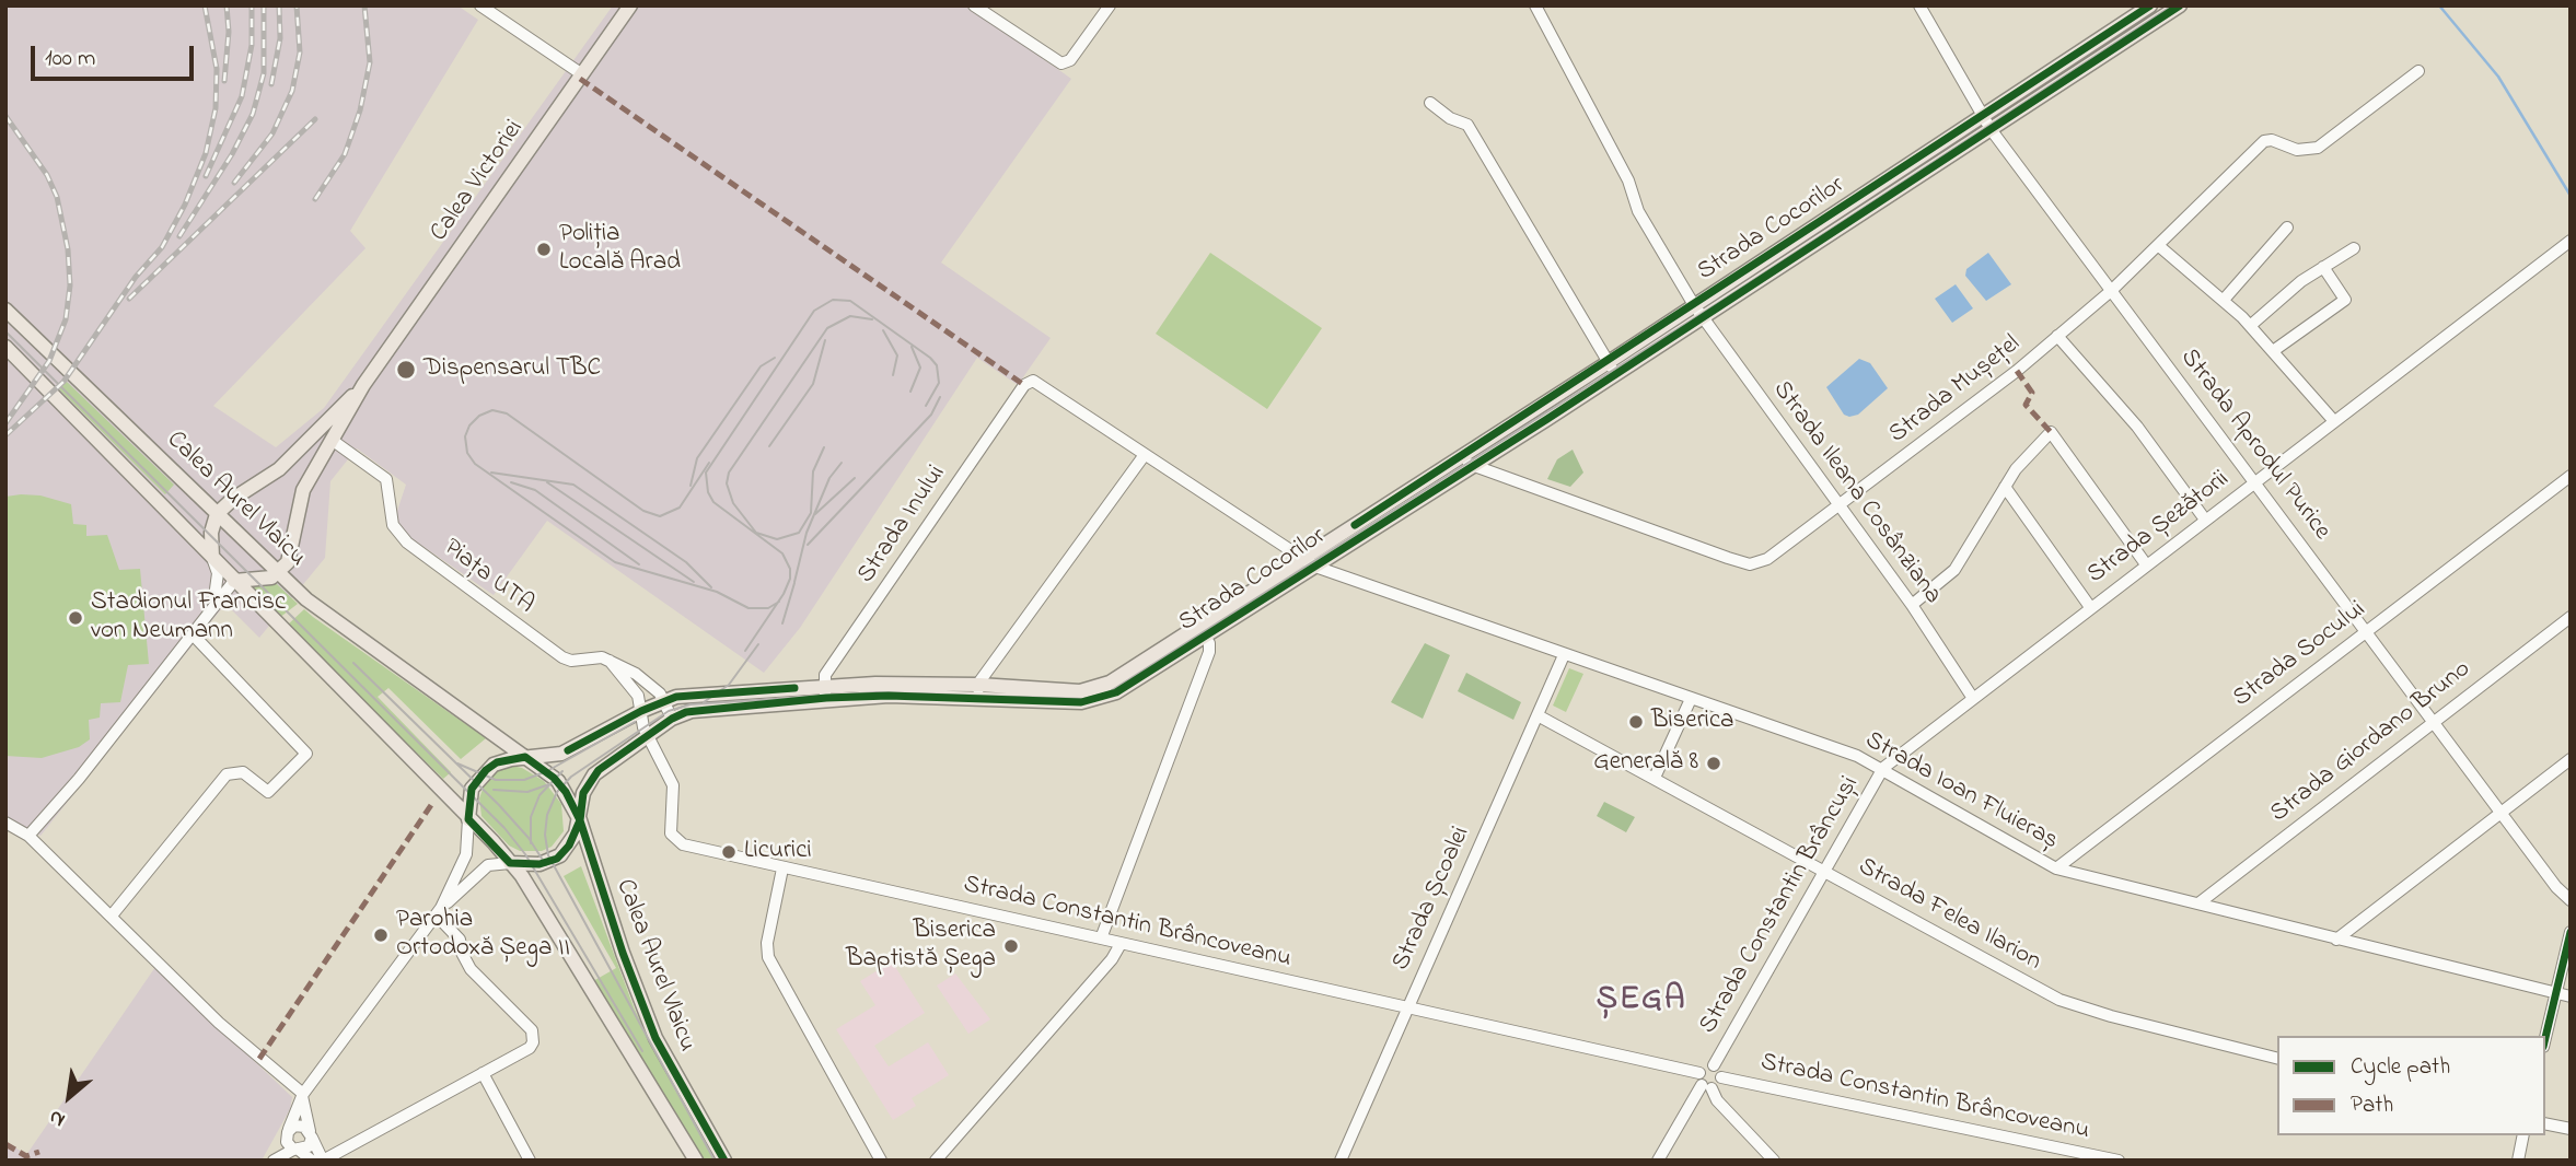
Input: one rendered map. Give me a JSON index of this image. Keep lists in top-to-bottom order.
{
  "streets": {
    "main road": ["Calea Victoriei", "Strada Cocorilor", "Calea Aurel Vlaicu"],
    "street": [
      "Strada Mușețel",
      "Strada Aprodul Purice",
      "Strada Ileana Cosânziana",
      "Strada Inului",
      "Strada Șezătorii",
      "Piața UTA",
      "Strada Socului",
      "Strada Giordano Bruno",
      "Strada Ioan Fluieraș",
      "Strada Școalei",
      "Strada Constantin Brâncuși",
      "Strada Felea Ilarion",
      "Strada Constantin Brâncoveanu"
    ]
  },
  "crossings": [
    ["Calea Victoriei", "Calea Aurel Vlaicu"],
    ["Calea Victoriei", "Piața UTA"],
    ["Strada Cocorilor", "Strada Mușețel"],
    ["Strada Cocorilor", "Strada Aprodul Purice"],
    ["Strada Cocorilor", "Strada Ileana Cosânziana"],
    ["Strada Cocorilor", "Calea Aurel Vlaicu"],
    ["Strada Cocorilor", "Strada Inului"],
    ["Strada Cocorilor", "Strada Ioan Fluieraș"],
    ["Strada Cocorilor", "Strada Constantin Brâncoveanu"],
    ["Strada Mușețel", "Strada Aprodul Purice"],
    ["Strada Mușețel", "Strada Ileana Cosânziana"],
    ["Strada Aprodul Purice", "Strada Șezătorii"],
    ["Strada Aprodul Purice", "Strada Socului"],
    ["Strada Aprodul Purice", "Strada Giordano Bruno"],
    ["Strada Ileana Cosânziana", "Strada Șezătorii"],
    ["Strada Inului", "Strada Ioan Fluieraș"],
    ["Strada Șezătorii", "Strada Ioan Fluieraș"],
    ["Strada Șezătorii", "Strada Constantin Brâncuși"],
    ["Strada Socului", "Strada Ioan Fluieraș"],
    ["Strada Giordano Bruno", "Strada Ioan Fluieraș"],
    ["Strada Ioan Fluieraș", "Strada Școalei"],
    ["Strada Ioan Fluieraș", "Strada Constantin Brâncuși"],
    ["Strada Școalei", "Strada Felea Ilarion"],
    ["Strada Școalei", "Strada Constantin Brâncoveanu"],
    ["Strada Constantin Brâncuși", "Strada Felea Ilarion"],
    ["Strada Constantin Brâncuși", "Strada Constantin Brâncoveanu"]
  ],
  "districts": ["ȘEGA"],
  "places": [
    "Poliția Locală Arad",
    "Dispensarul TBC",
    "Stadionul Francisc von Neumann",
    "Biserica",
    "Generală 8",
    "Licurici",
    "Parohia Ortodoxă Șega II",
    "Biserica Baptistă Șega"
  ],
  "legend": ["Cycle path", "Path"],
  "scale_bar": "100 m",
  "north": "bottom left"
}
